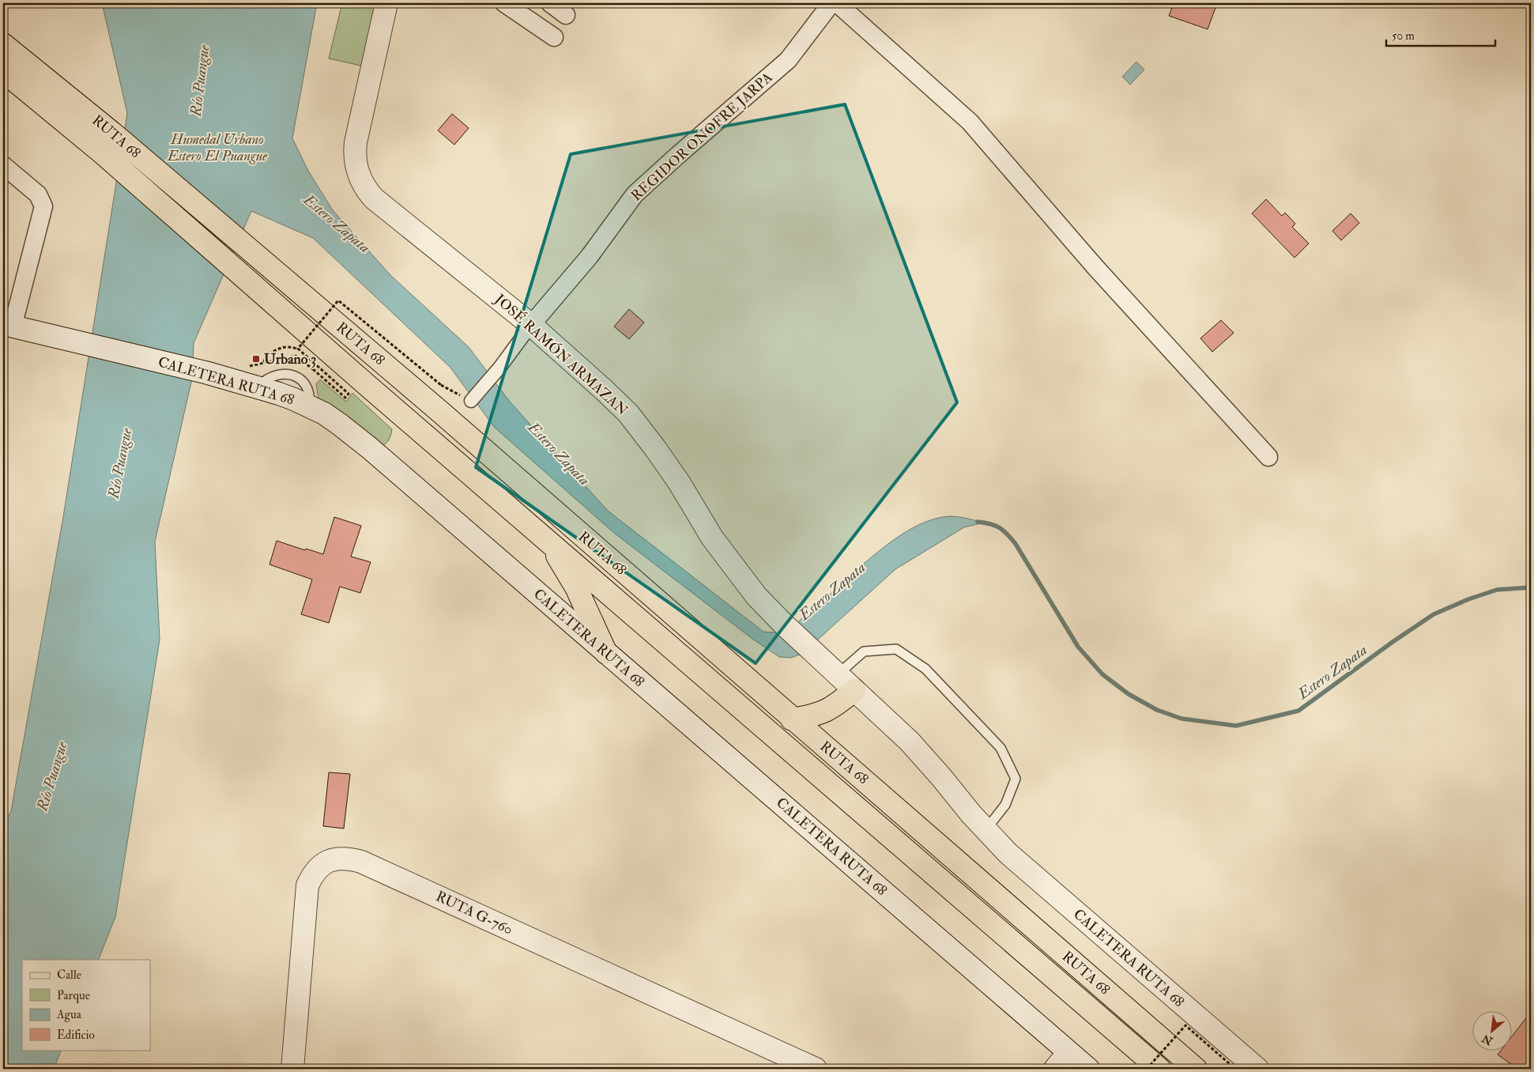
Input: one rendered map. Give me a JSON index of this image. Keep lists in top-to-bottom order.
{
  "streets": {
    "highway": ["RUTA 68"],
    "street": [
      "REGIDOR ONOFRE JARPA",
      "JOSÉ RAMÓN ARMAZAN",
      "CALETERA RUTA 68",
      "RUTA G-760"
    ]
  },
  "crossings": [
    ["REGIDOR ONOFRE JARPA", "JOSÉ RAMÓN ARMAZAN"],
    ["JOSÉ RAMÓN ARMAZAN", "CALETERA RUTA 68"]
  ],
  "water": ["Río Puangue", "Estero Zapata"],
  "parks": ["Humedal Urbano Estero El Puangue"],
  "places": {
    "transit": ["Urbano 3"]
  },
  "legend": [
    "Calle",
    "Parque",
    "Agua",
    "Edificio"
  ],
  "scale_bar": "50 m",
  "north": "bottom left"
}
